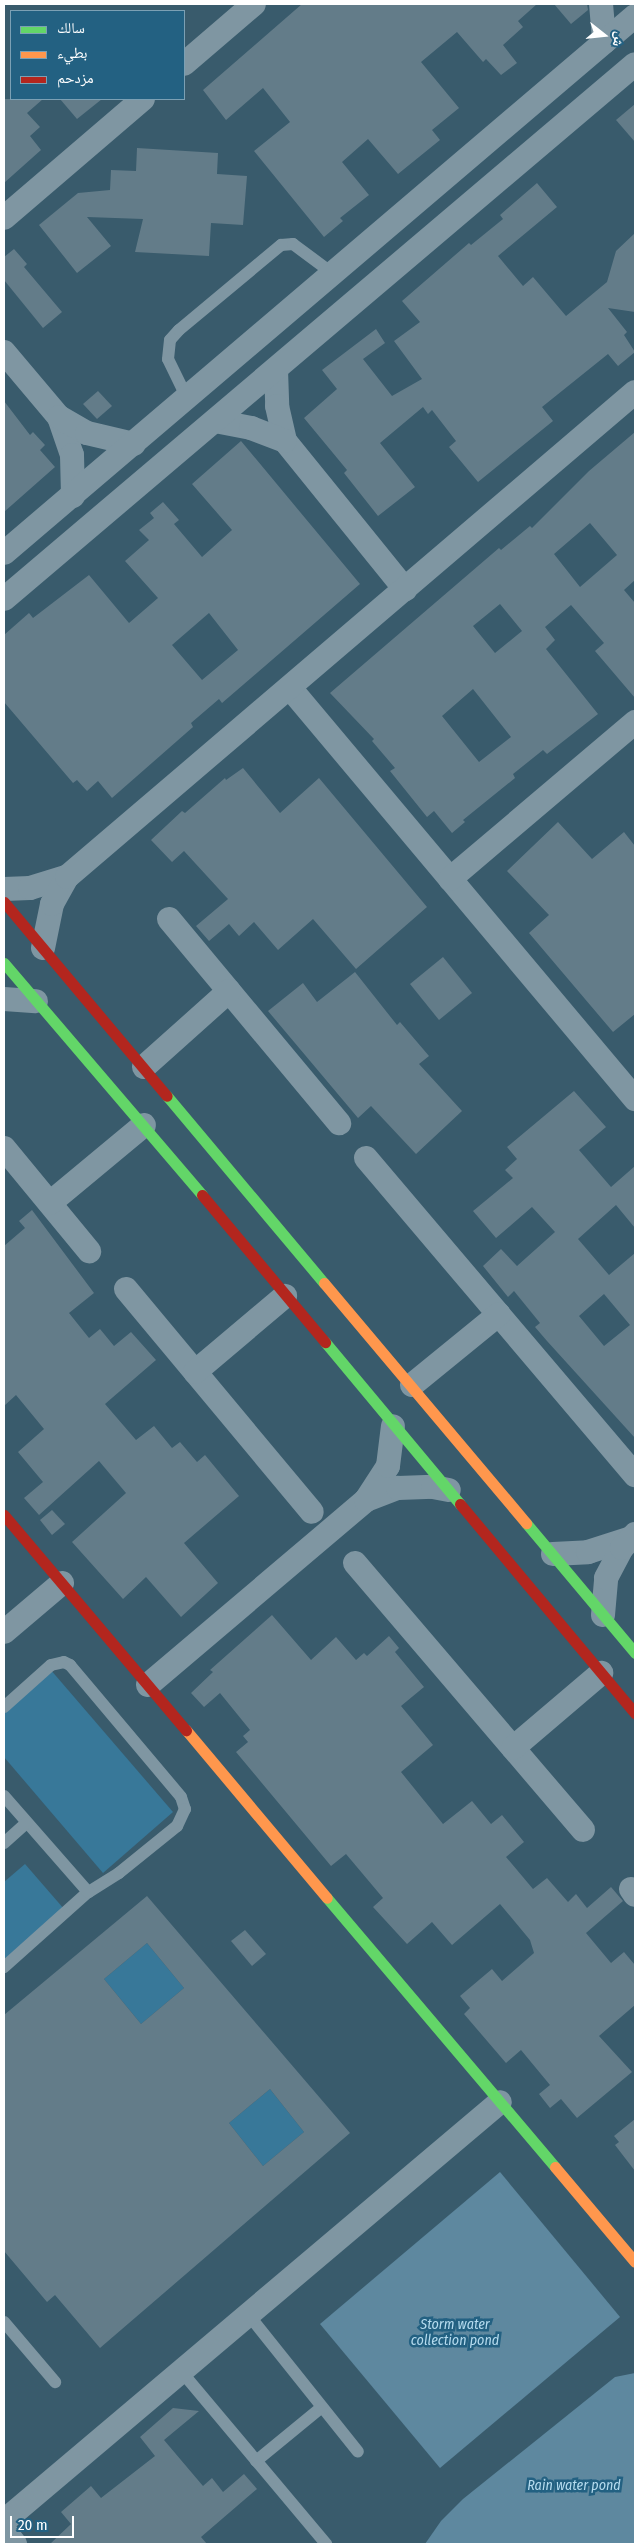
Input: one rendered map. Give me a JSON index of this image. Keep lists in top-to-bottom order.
{
  "water": ["Storm water collection pond", "Rain water pond"],
  "legend": ["سالك", "بطيء", "مزدحم"],
  "scale_bar": "20 m",
  "north": "right"
}
